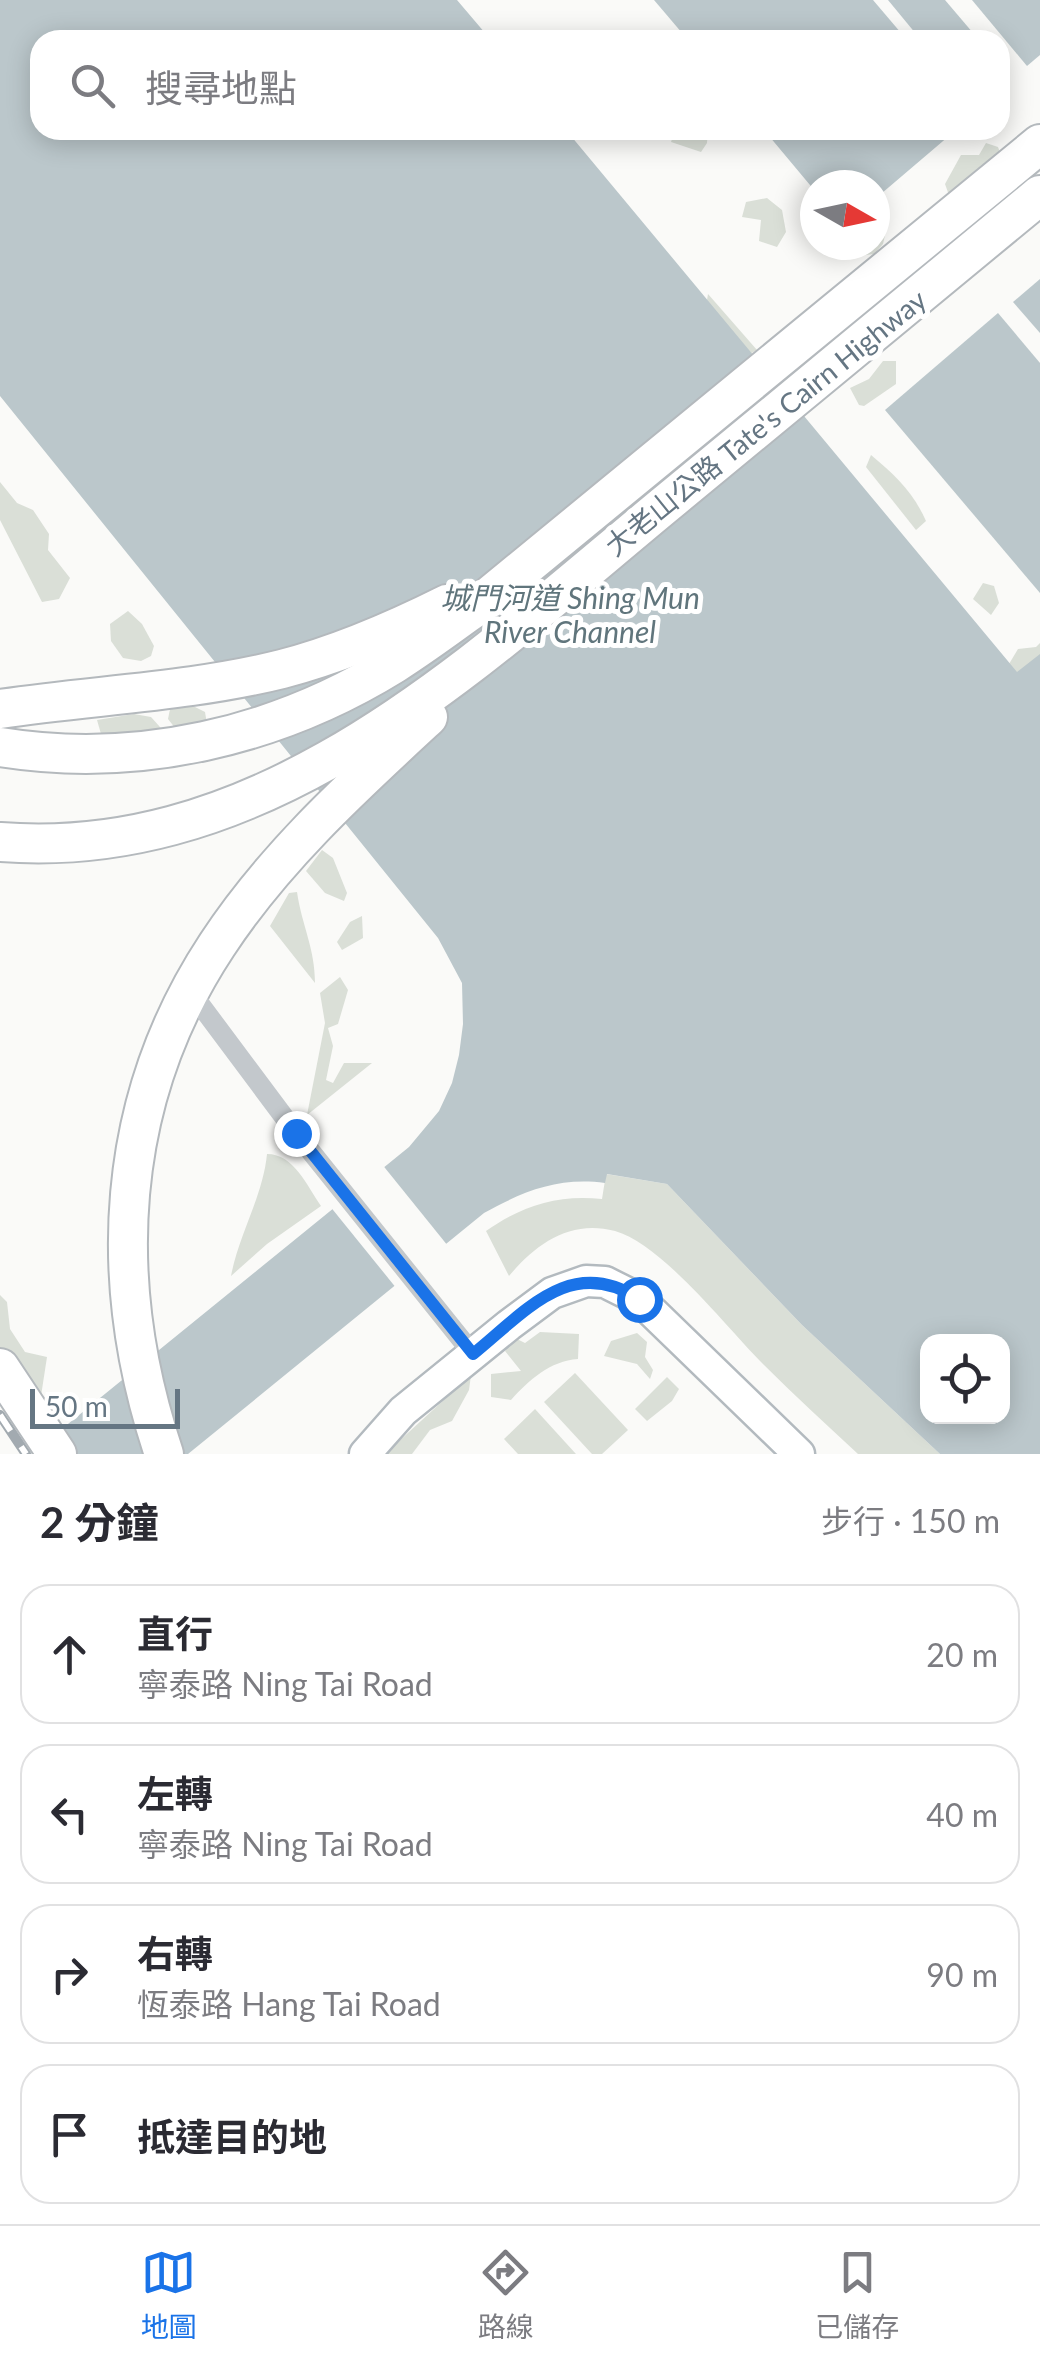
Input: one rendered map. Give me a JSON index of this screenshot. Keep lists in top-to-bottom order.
{
  "streets": {
    "highway": ["大老山公路 Tate's Cairn Highway"]
  },
  "water": ["城門河道 Shing Mun River Channel"],
  "scale_bar": "50 m",
  "north": "right",
  "page": {
    "search": "搜尋地點",
    "scale": "50 m",
    "heading": ["2 分鐘", "步行 · 150 m"],
    "list": [
      ["直行", "寧泰路 Ning Tai Road", "20 m"],
      ["左轉", "寧泰路 Ning Tai Road", "40 m"],
      ["右轉", "恆泰路 Hang Tai Road", "90 m"],
      "抵達目的地"
    ],
    "nav": ["地圖", "路線", "已儲存"]
  }
}
